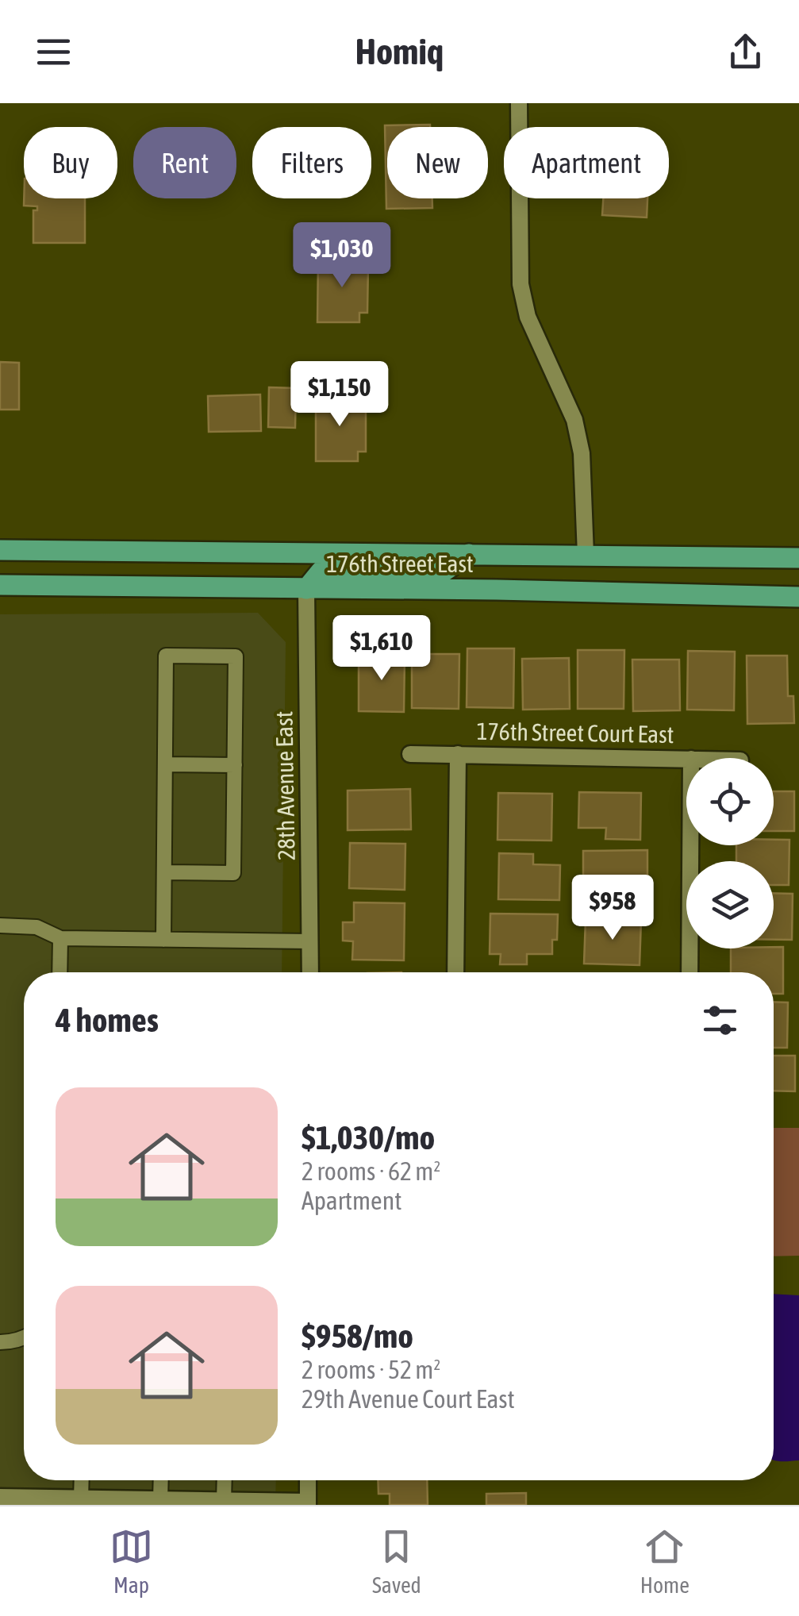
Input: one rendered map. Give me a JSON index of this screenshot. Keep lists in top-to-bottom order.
{
  "streets": {
    "main road": ["176th Street East"],
    "street": ["176th Street Court East", "28th Avenue East"]
  },
  "crossings": [
    ["176th Street East", "28th Avenue East"]
  ],
  "page": {
    "header": "Homiq",
    "chip": [
      "Buy",
      "Rent",
      "Filters",
      "New",
      "Apartment"
    ],
    "price": [
      "$1,030",
      "$1,150",
      "$1,610",
      "$958"
    ],
    "heading": "4 homes",
    "list": [
      {
        "name": "$1,030/mo",
        "note": "2 rooms · 62 m² · Apartment"
      },
      {
        "name": "$958/mo",
        "note": "2 rooms · 52 m² · 29th Avenue Court East"
      }
    ],
    "tabs": ["Map", "Saved", "Home"]
  }
}
